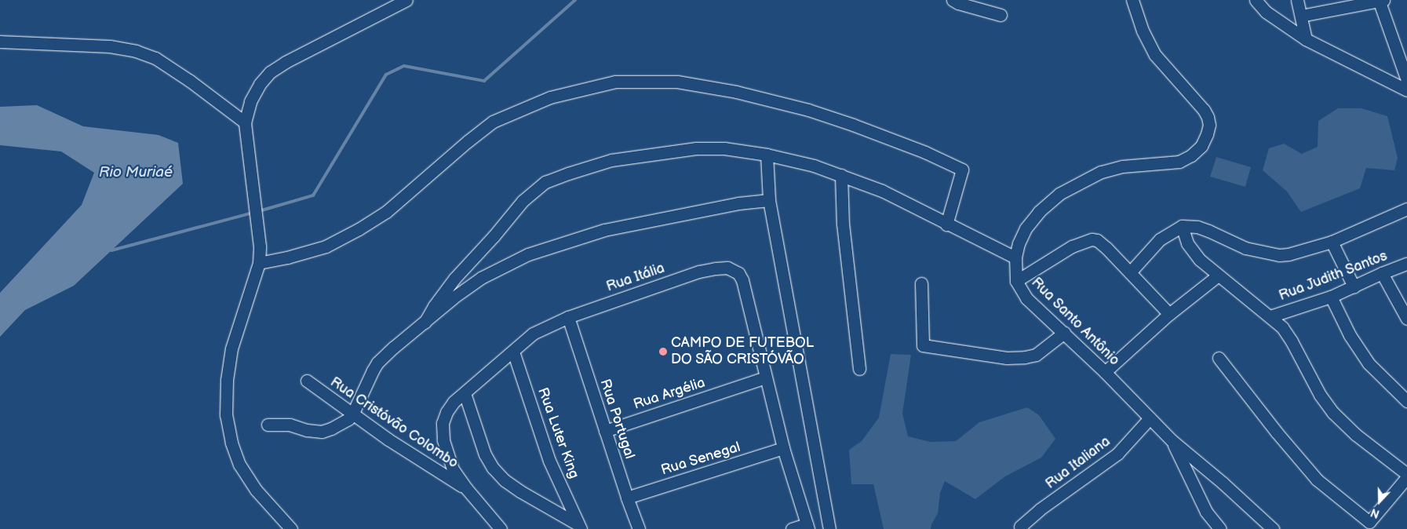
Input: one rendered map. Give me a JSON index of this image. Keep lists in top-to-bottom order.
{
  "streets": {
    "street": [
      "Rua Judith Santos",
      "Rua Itália",
      "Rua Santo Antônio",
      "Rua Argélia",
      "Rua Portugal",
      "Rua Cristóvão Colombo",
      "Rua Luter King",
      "Rua Senegal",
      "Rua Italiana"
    ]
  },
  "crossings": [
    ["Rua Itália", "Rua Argélia"],
    ["Rua Itália", "Rua Portugal"],
    ["Rua Itália", "Rua Cristóvão Colombo"],
    ["Rua Itália", "Rua Luter King"],
    ["Rua Itália", "Rua Senegal"],
    ["Rua Santo Antônio", "Rua Italiana"],
    ["Rua Argélia", "Rua Portugal"],
    ["Rua Portugal", "Rua Senegal"]
  ],
  "water": ["Rio Muriaé"],
  "places": ["CAMPO DE FUTEBOL DO SÃO CRISTÓVÃO"],
  "north": "bottom"
}
